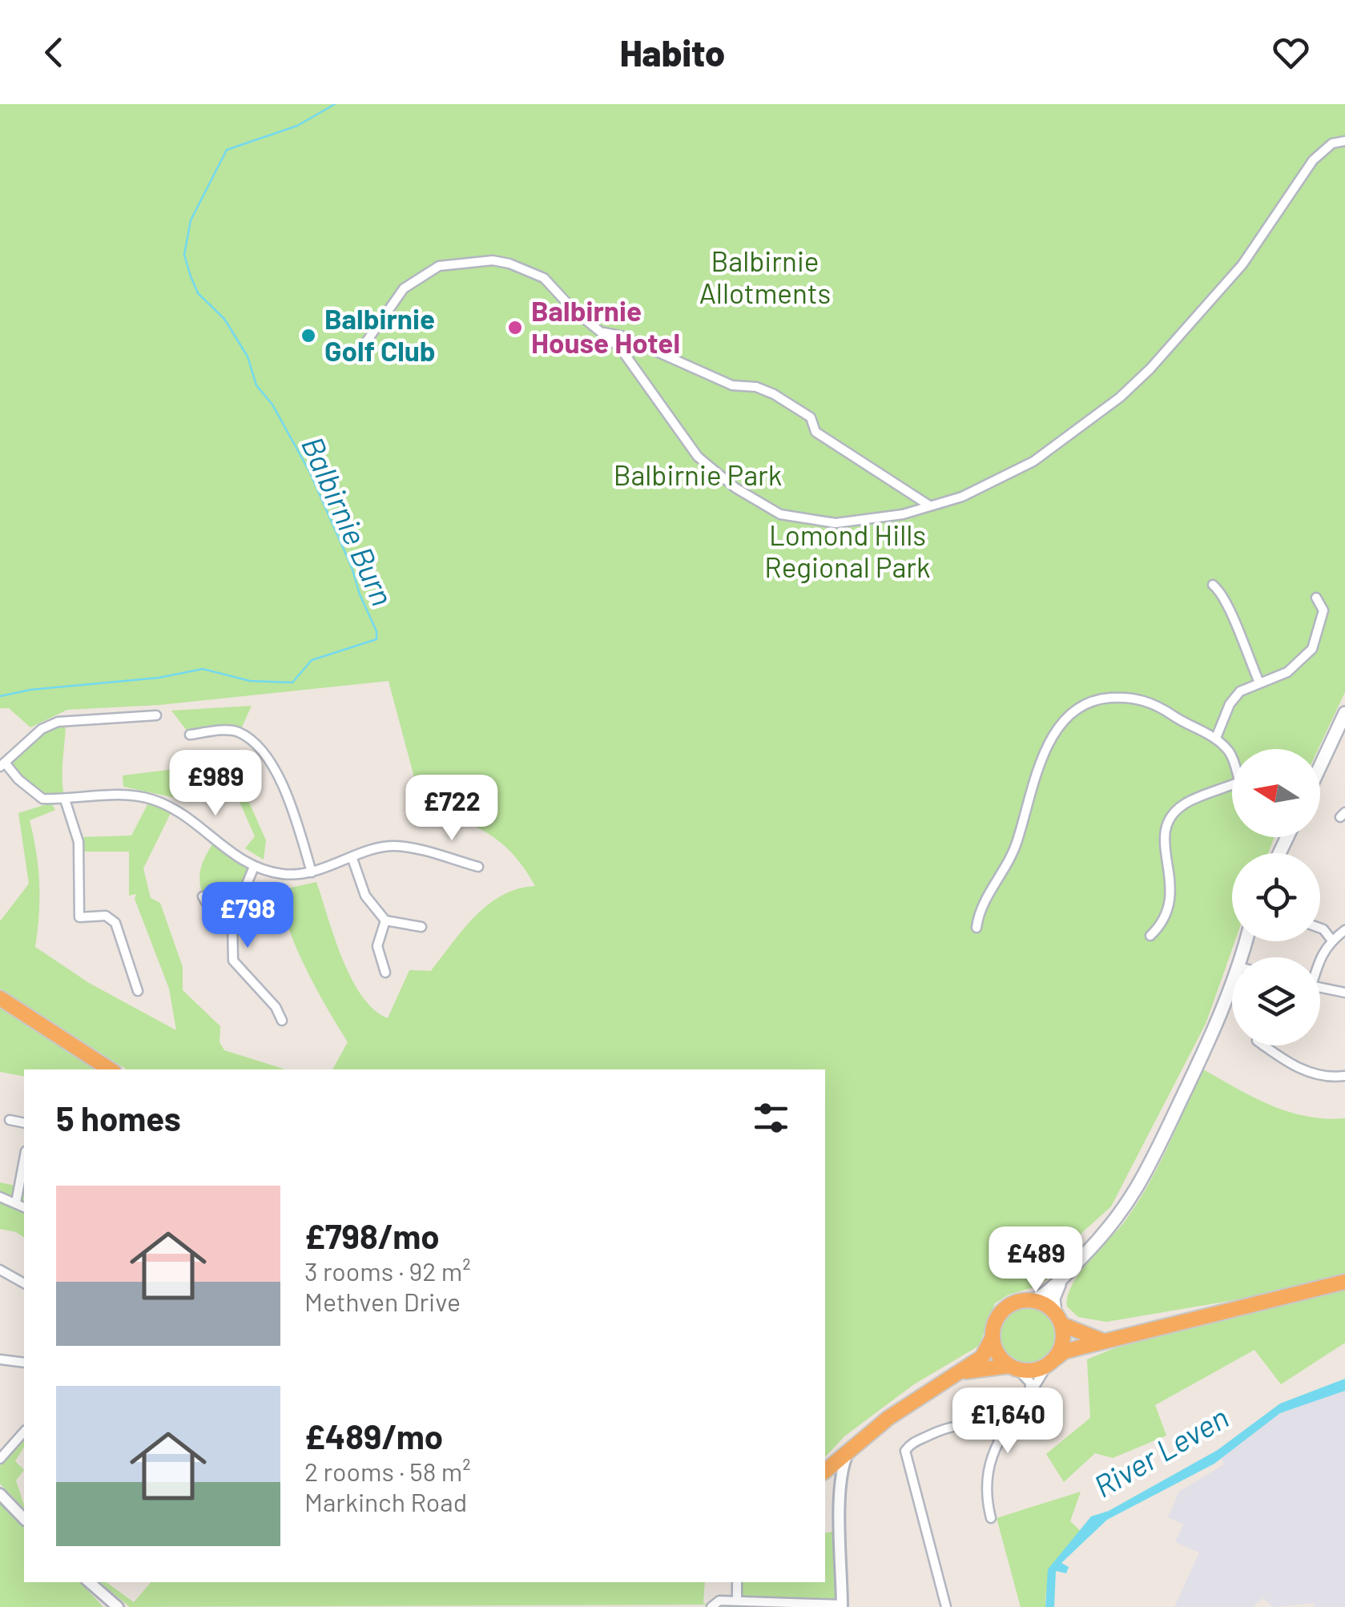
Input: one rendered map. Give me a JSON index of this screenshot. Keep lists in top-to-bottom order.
{
  "water": ["Balbirnie Burn", "River Leven"],
  "parks": ["Balbirnie Allotments", "Balbirnie Park", "Lomond Hills Regional Park"],
  "places": ["Balbirnie House Hotel", "Balbirnie Golf Club"],
  "north": "left",
  "page": {
    "header": "Habito",
    "price": [
      "£989",
      "£722",
      "£798",
      "£489",
      "£1,640"
    ],
    "heading": "5 homes",
    "list": [
      {
        "name": "£798/mo",
        "note": "3 rooms · 92 m² · Methven Drive"
      },
      {
        "name": "£489/mo",
        "note": "2 rooms · 58 m² · Markinch Road"
      }
    ]
  }
}
